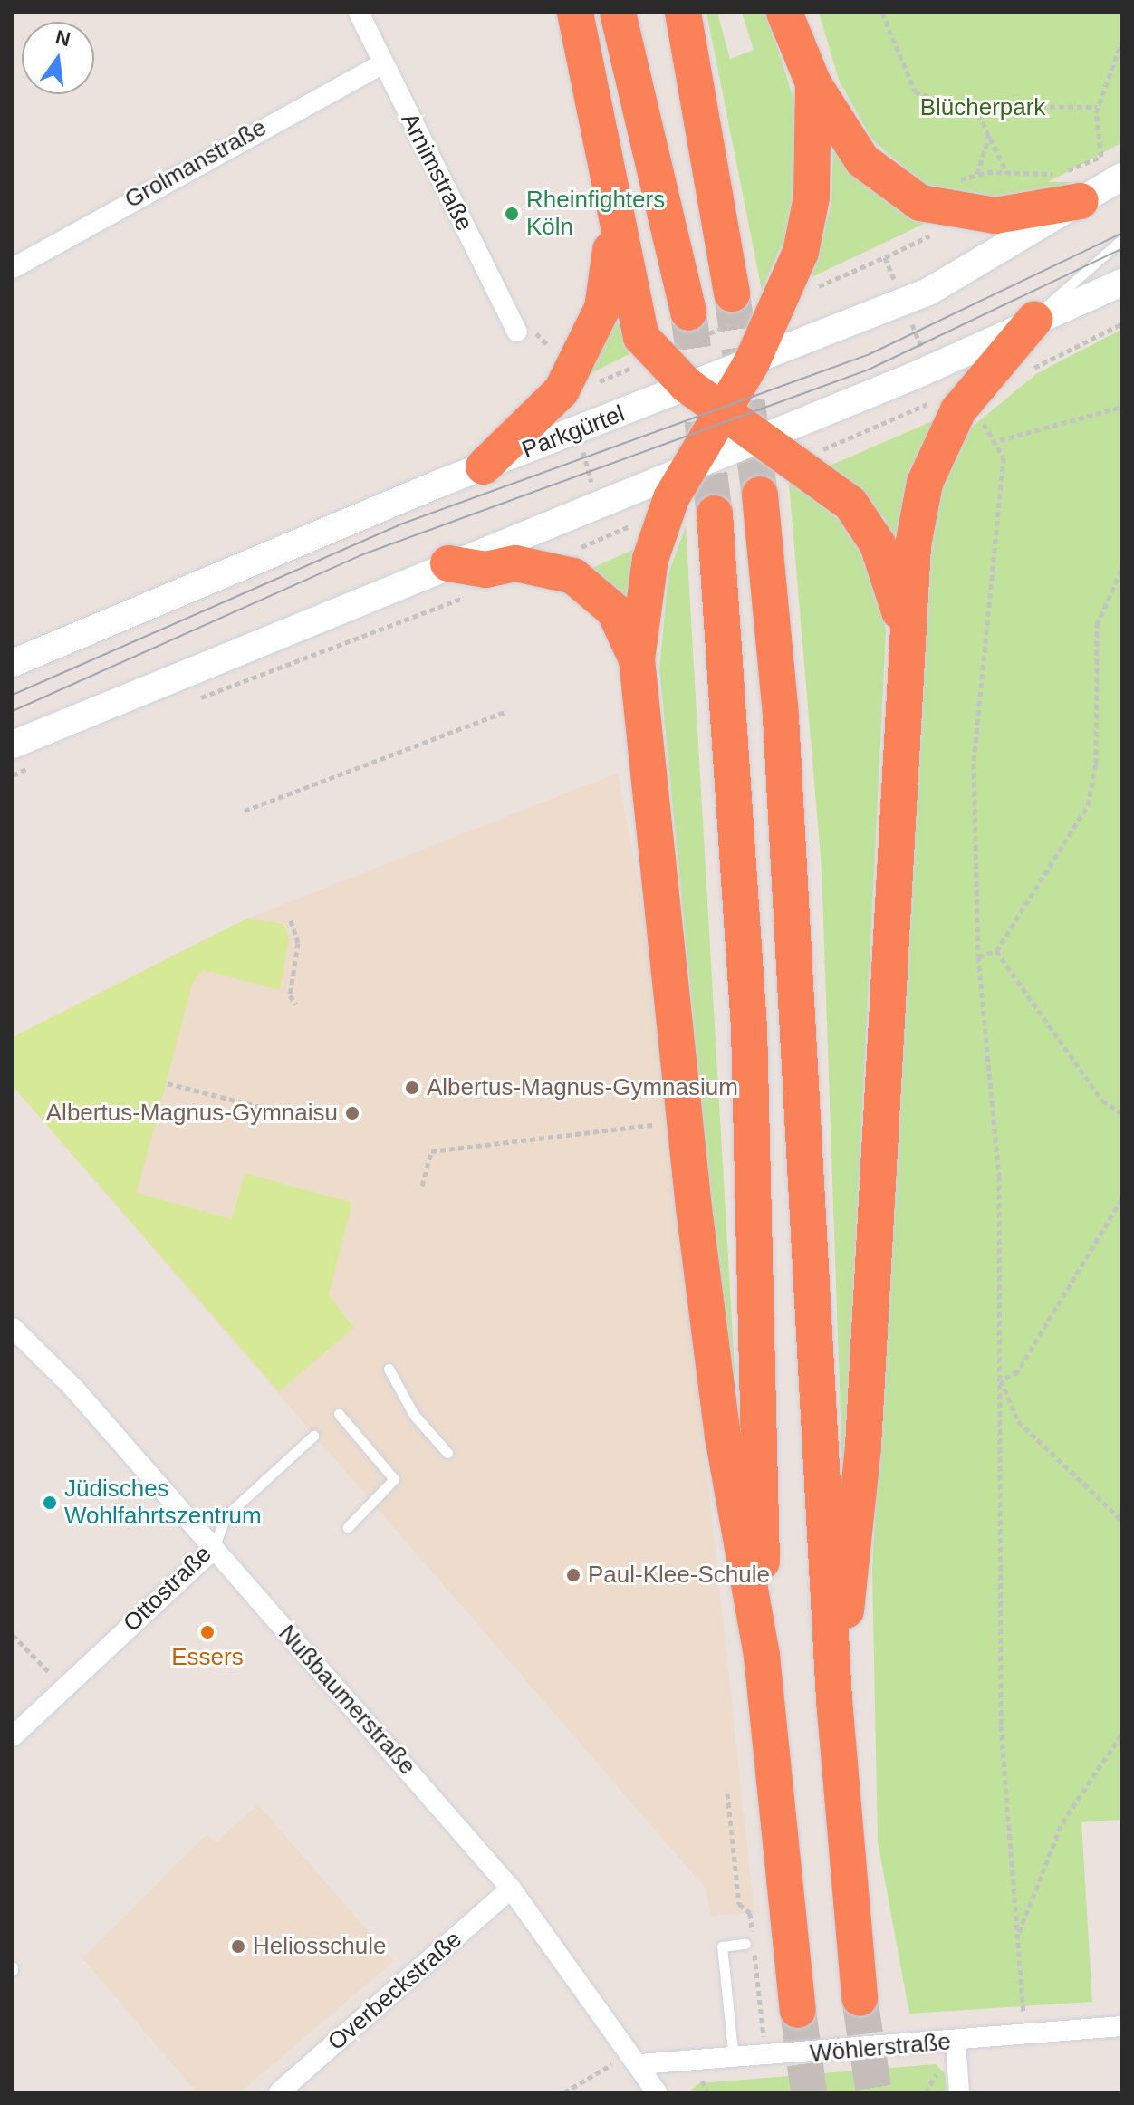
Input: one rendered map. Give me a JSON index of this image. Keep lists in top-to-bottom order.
{
  "streets": {
    "main road": ["Parkgürtel"],
    "street": [
      "Grolmanstraße",
      "Arnimstraße",
      "Ottostraße",
      "Nußbaumerstraße",
      "Overbeckstraße",
      "Wöhlerstraße"
    ]
  },
  "crossings": [
    ["Grolmanstraße", "Arnimstraße"],
    ["Ottostraße", "Nußbaumerstraße"],
    ["Nußbaumerstraße", "Overbeckstraße"],
    ["Nußbaumerstraße", "Wöhlerstraße"]
  ],
  "parks": ["Blücherpark"],
  "places": [
    "Rheinfighters Köln",
    "Albertus-Magnus-Gymnasium",
    "Albertus-Magnus-Gymnaisu",
    "Jüdisches Wohlfahrtszentrum",
    "Paul-Klee-Schule",
    "Essers",
    "Heliosschule"
  ],
  "north": "top"
}
